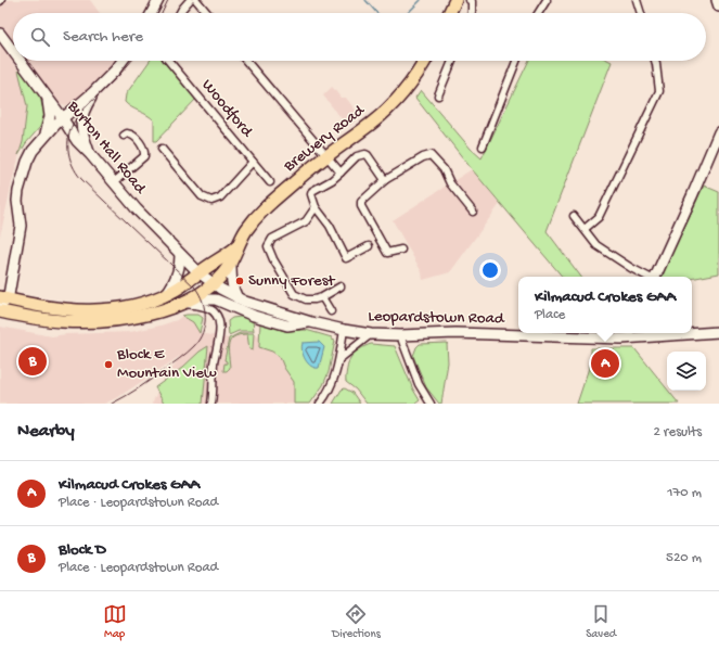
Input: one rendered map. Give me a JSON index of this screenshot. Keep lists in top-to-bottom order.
{
  "streets": {
    "highway": ["Brewery Road"],
    "street": ["Woodford", "Burton Hall Road", "Leopardstown Road"]
  },
  "crossings": [
    ["Brewery Road", "Burton Hall Road"],
    ["Brewery Road", "Leopardstown Road"],
    ["Burton Hall Road", "Leopardstown Road"]
  ],
  "places": ["Sunny Forest", "Block E Mountain View"],
  "page": {
    "search": "Search here",
    "popup": ["Kilmacud Crokes GAA", "Place"],
    "pins": ["B", "A"],
    "heading": ["Nearby", "2 results"],
    "list": [
      {
        "mark": "A",
        "name": "Kilmacud Crokes GAA",
        "note": "Place · Leopardstown Road",
        "value": "170 m"
      },
      {
        "mark": "B",
        "name": "Block D",
        "note": "Place · Leopardstown Road",
        "value": "520 m"
      }
    ],
    "nav": ["Map", "Directions", "Saved"]
  }
}
